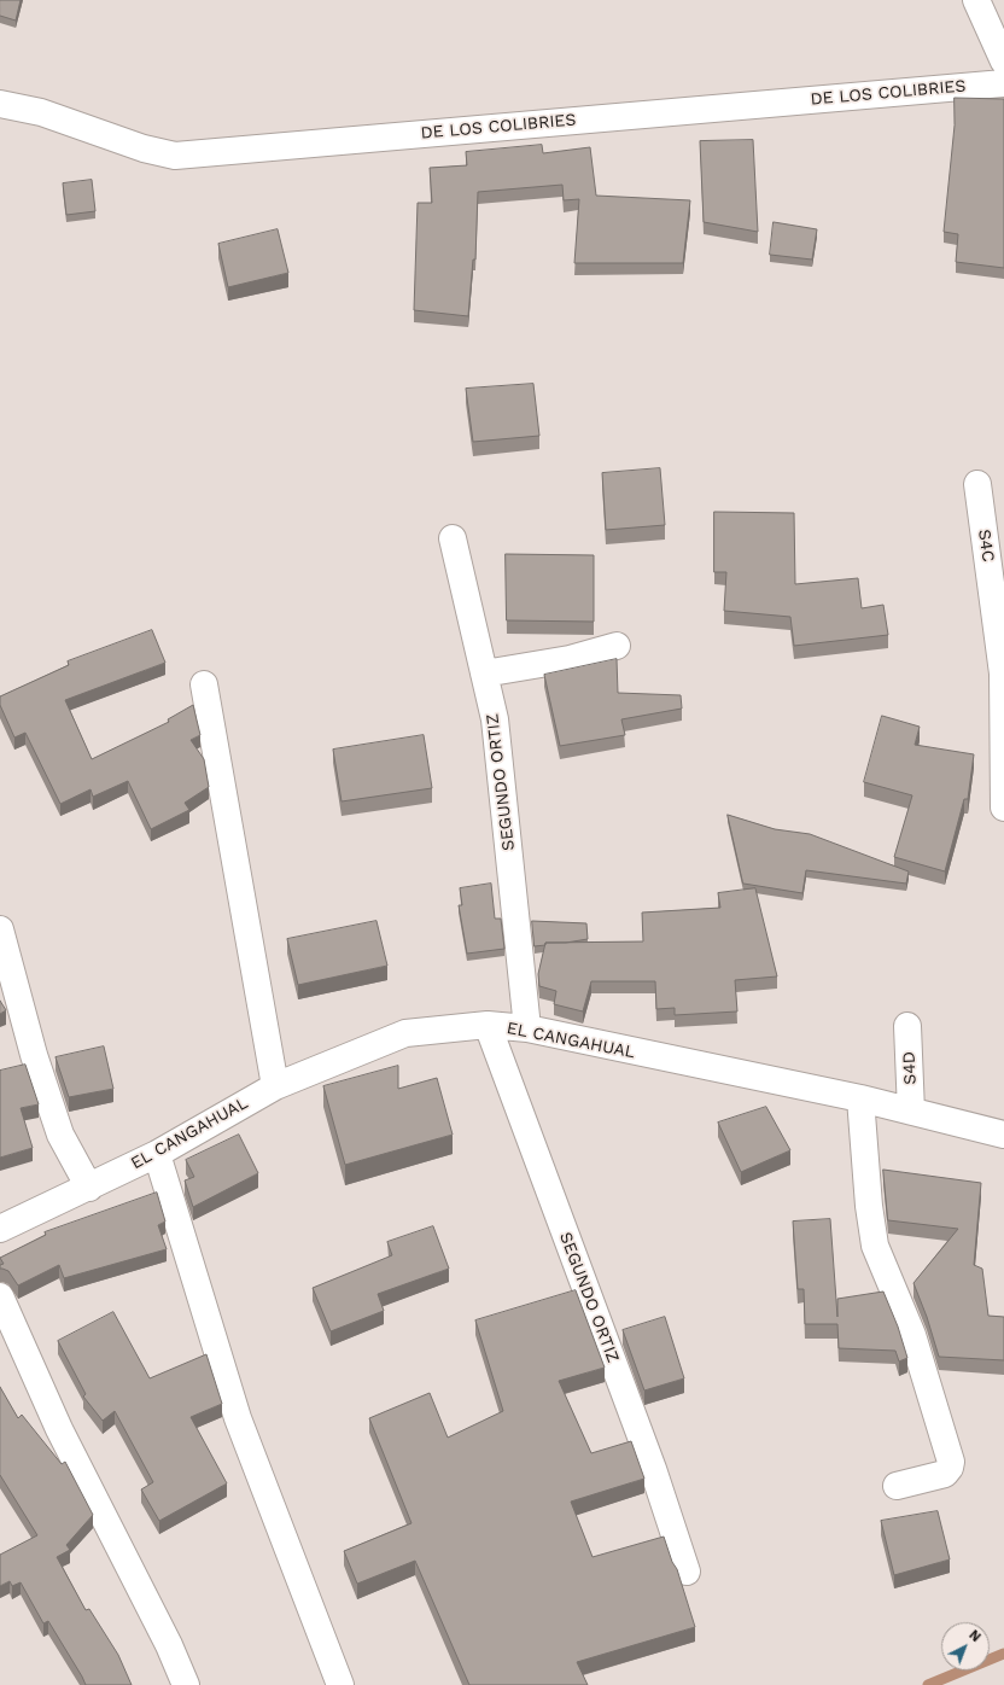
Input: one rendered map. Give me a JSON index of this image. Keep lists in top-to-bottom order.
{
  "streets": {
    "street": [
      "DE LOS COLIBRIES",
      "S4C",
      "SEGUNDO ORTIZ",
      "EL CANGAHUAL",
      "S4D"
    ]
  },
  "crossings": [
    ["SEGUNDO ORTIZ", "EL CANGAHUAL"],
    ["EL CANGAHUAL", "S4D"]
  ],
  "north": "top right"
}
